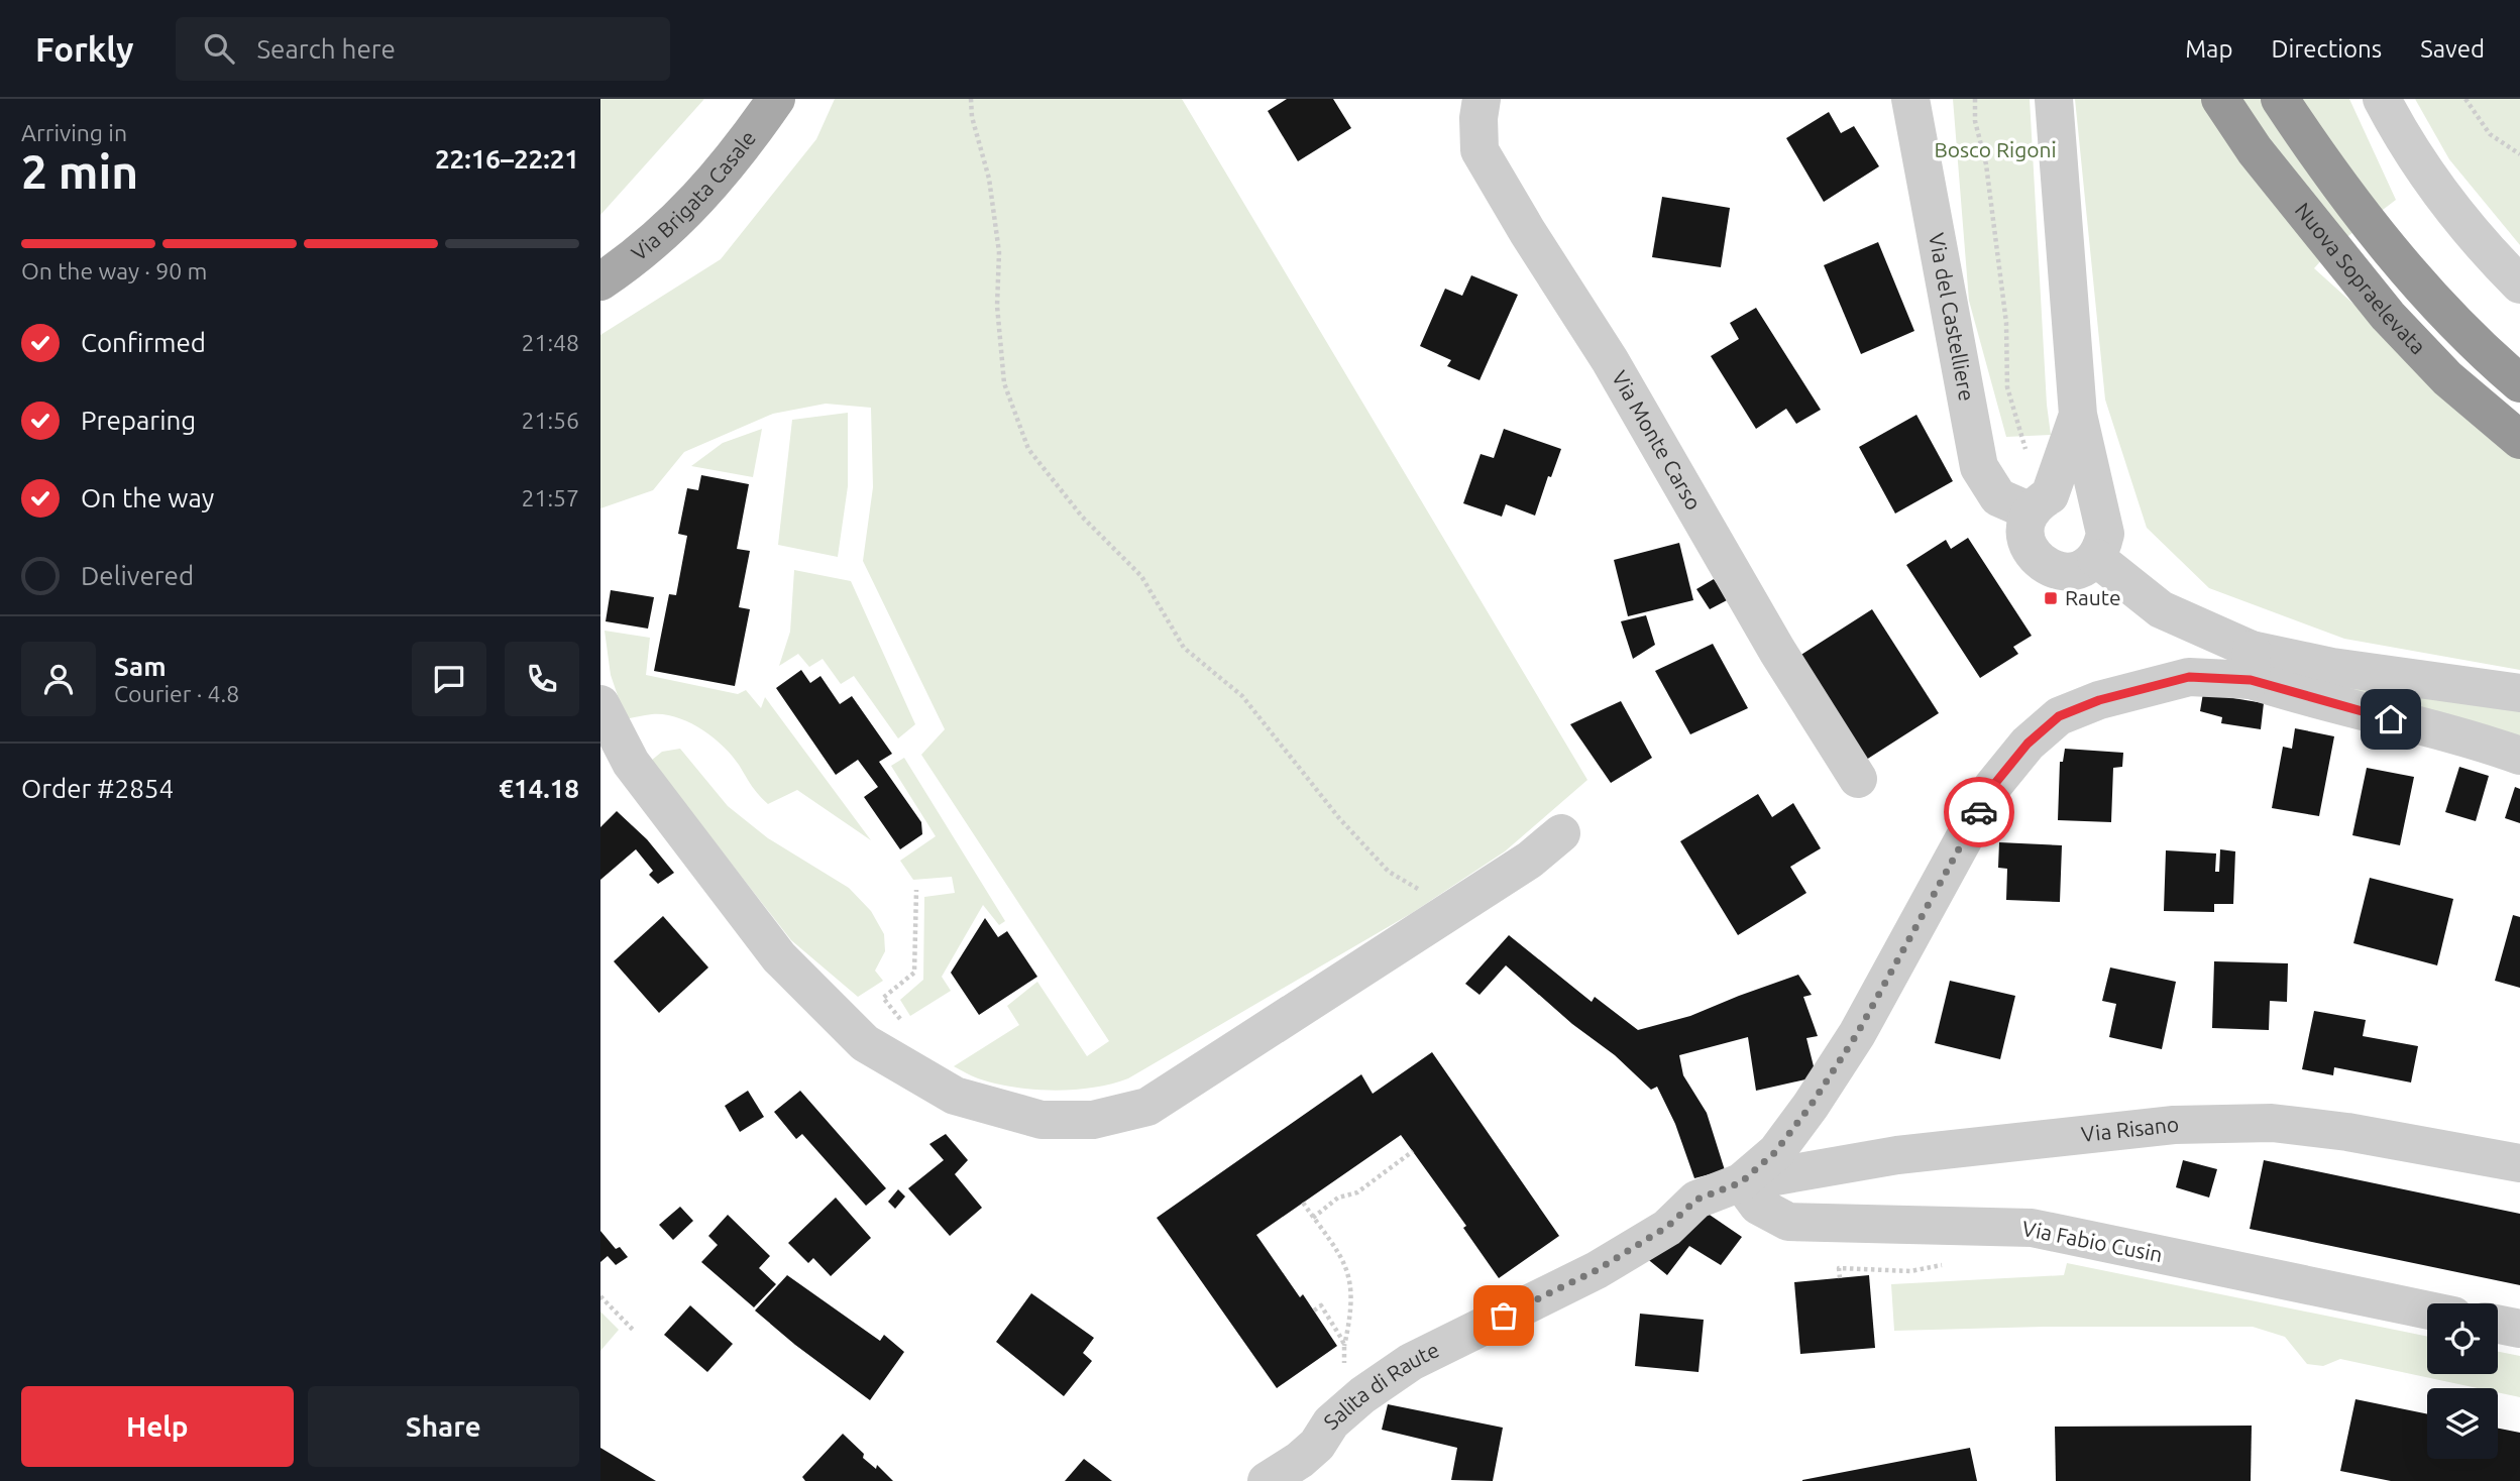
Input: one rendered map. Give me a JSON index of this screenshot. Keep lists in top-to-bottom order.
{
  "streets": {
    "highway": ["Nuova Sopraelevata"],
    "main road": ["Via Brigata Casale"],
    "street": [
      "Via del Castelliere",
      "Via Monte Carso",
      "Via Risano",
      "Via Fabio Cusin",
      "Salita di Raute"
    ]
  },
  "crossings": [
    ["Via Risano", "Via Fabio Cusin"],
    ["Via Risano", "Salita di Raute"],
    ["Via Fabio Cusin", "Salita di Raute"]
  ],
  "parks": ["Bosco Rigoni"],
  "places": {
    "transit": ["Raute"]
  },
  "page": {
    "header": "Forkly",
    "search": "Search here",
    "nav": ["Map", "Directions", "Saved"],
    "heading": ["2 min", "Arriving in", "22:16–22:21"],
    "panel": [
      "Sam",
      "Courier · 4.8",
      "Order #2854",
      "€14.18"
    ],
    "bar": "On the way · 90 m",
    "list": [
      ["Confirmed", "21:48"],
      ["Preparing", "21:56"],
      ["On the way", "21:57"],
      "Delivered"
    ],
    "buttons": ["Help", "Share"]
  }
}
